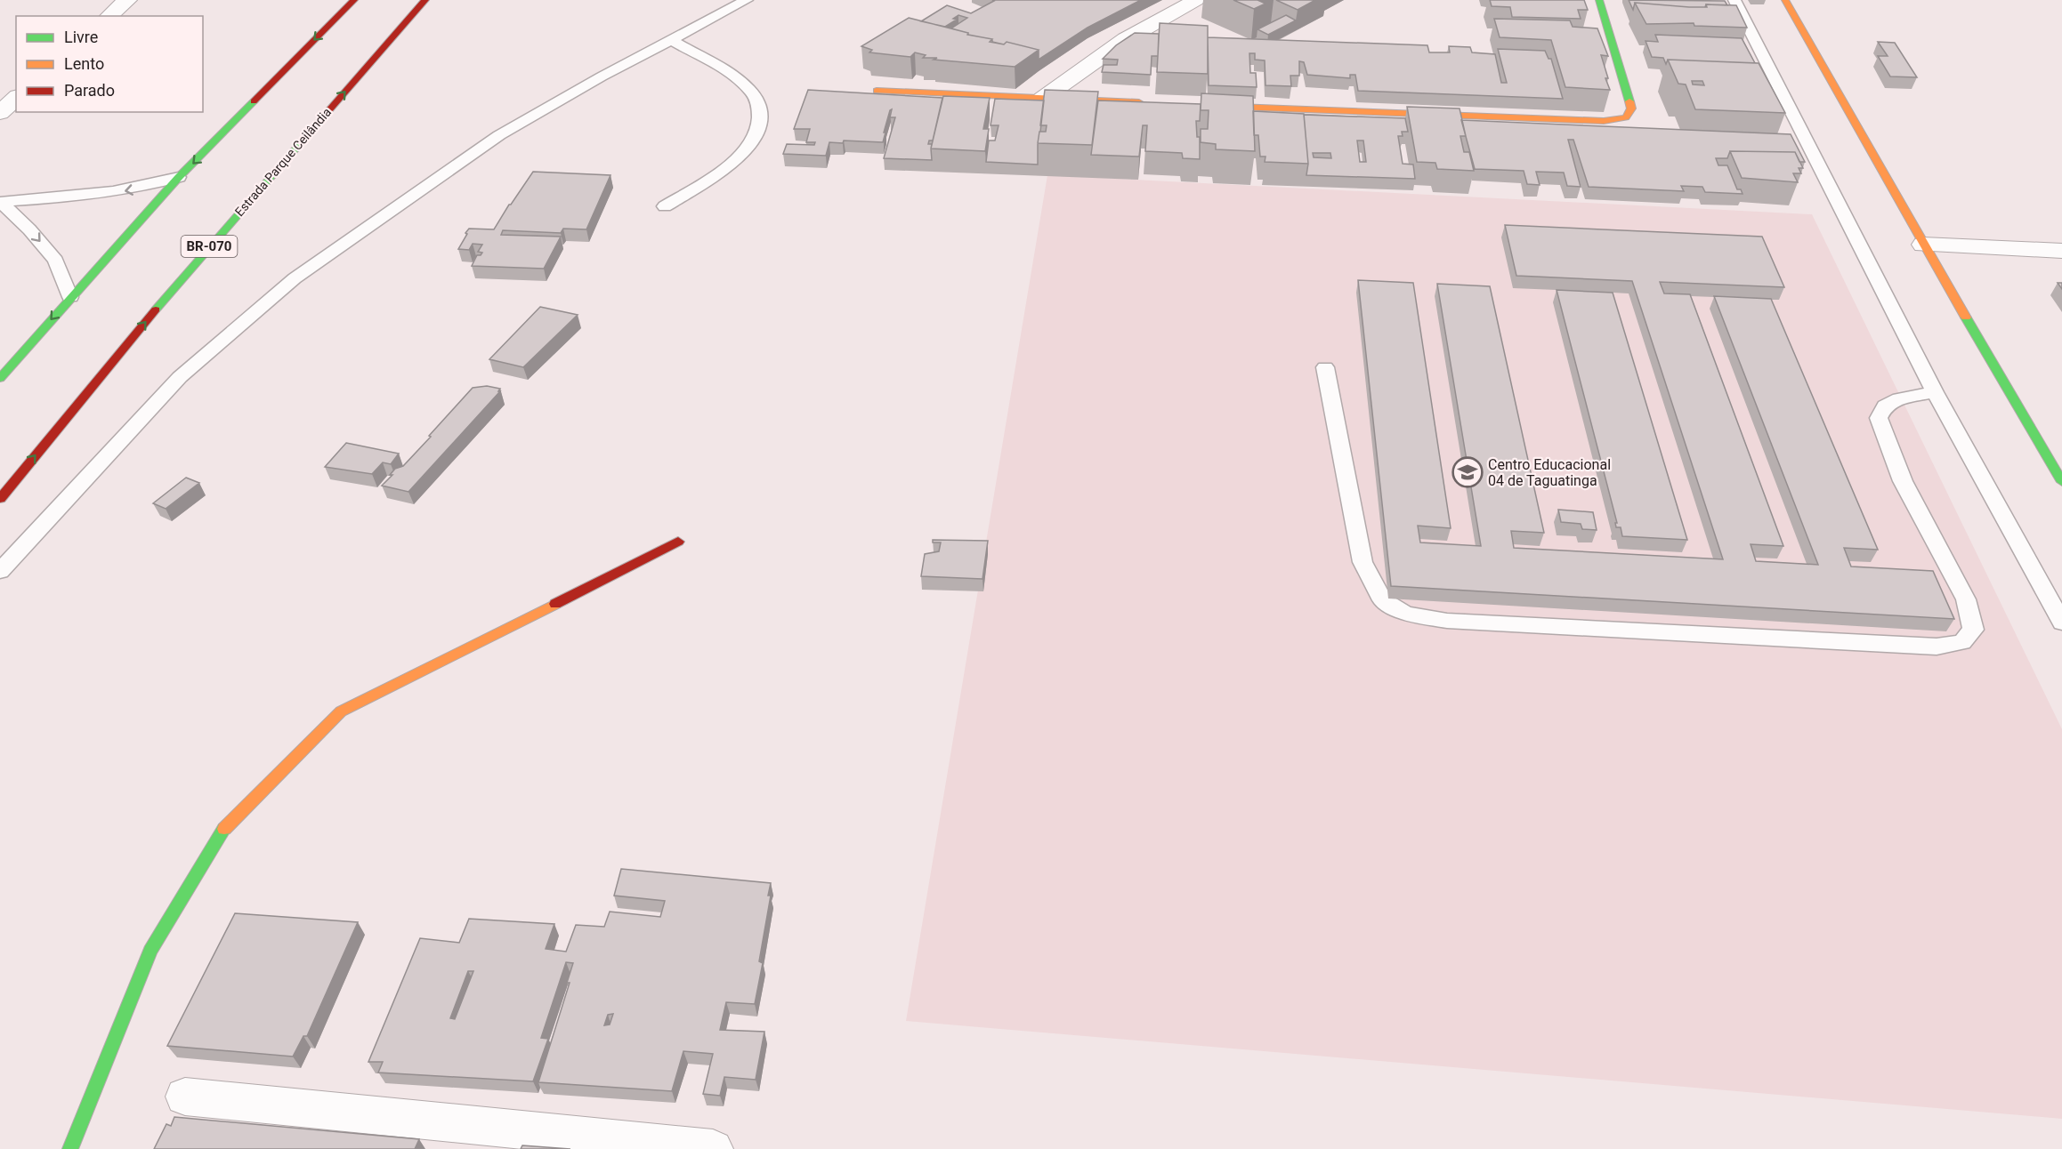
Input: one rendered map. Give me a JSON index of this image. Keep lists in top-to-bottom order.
{
  "streets": {
    "main road": ["Estrada Parque Ceilândia", "BR-070"]
  },
  "places": {
    "school or university": ["Centro Educacional 04 de Taguatinga"]
  },
  "legend": ["Livre", "Lento", "Parado"]
}
